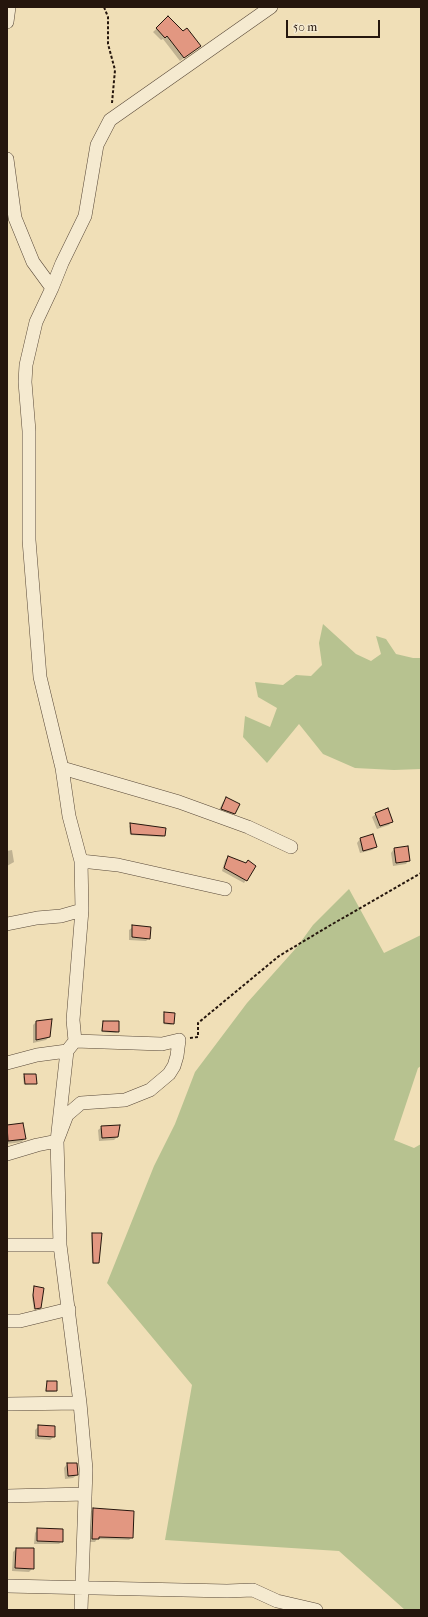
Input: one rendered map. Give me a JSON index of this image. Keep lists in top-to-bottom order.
{
  "scale_bar": "50 m"
}
